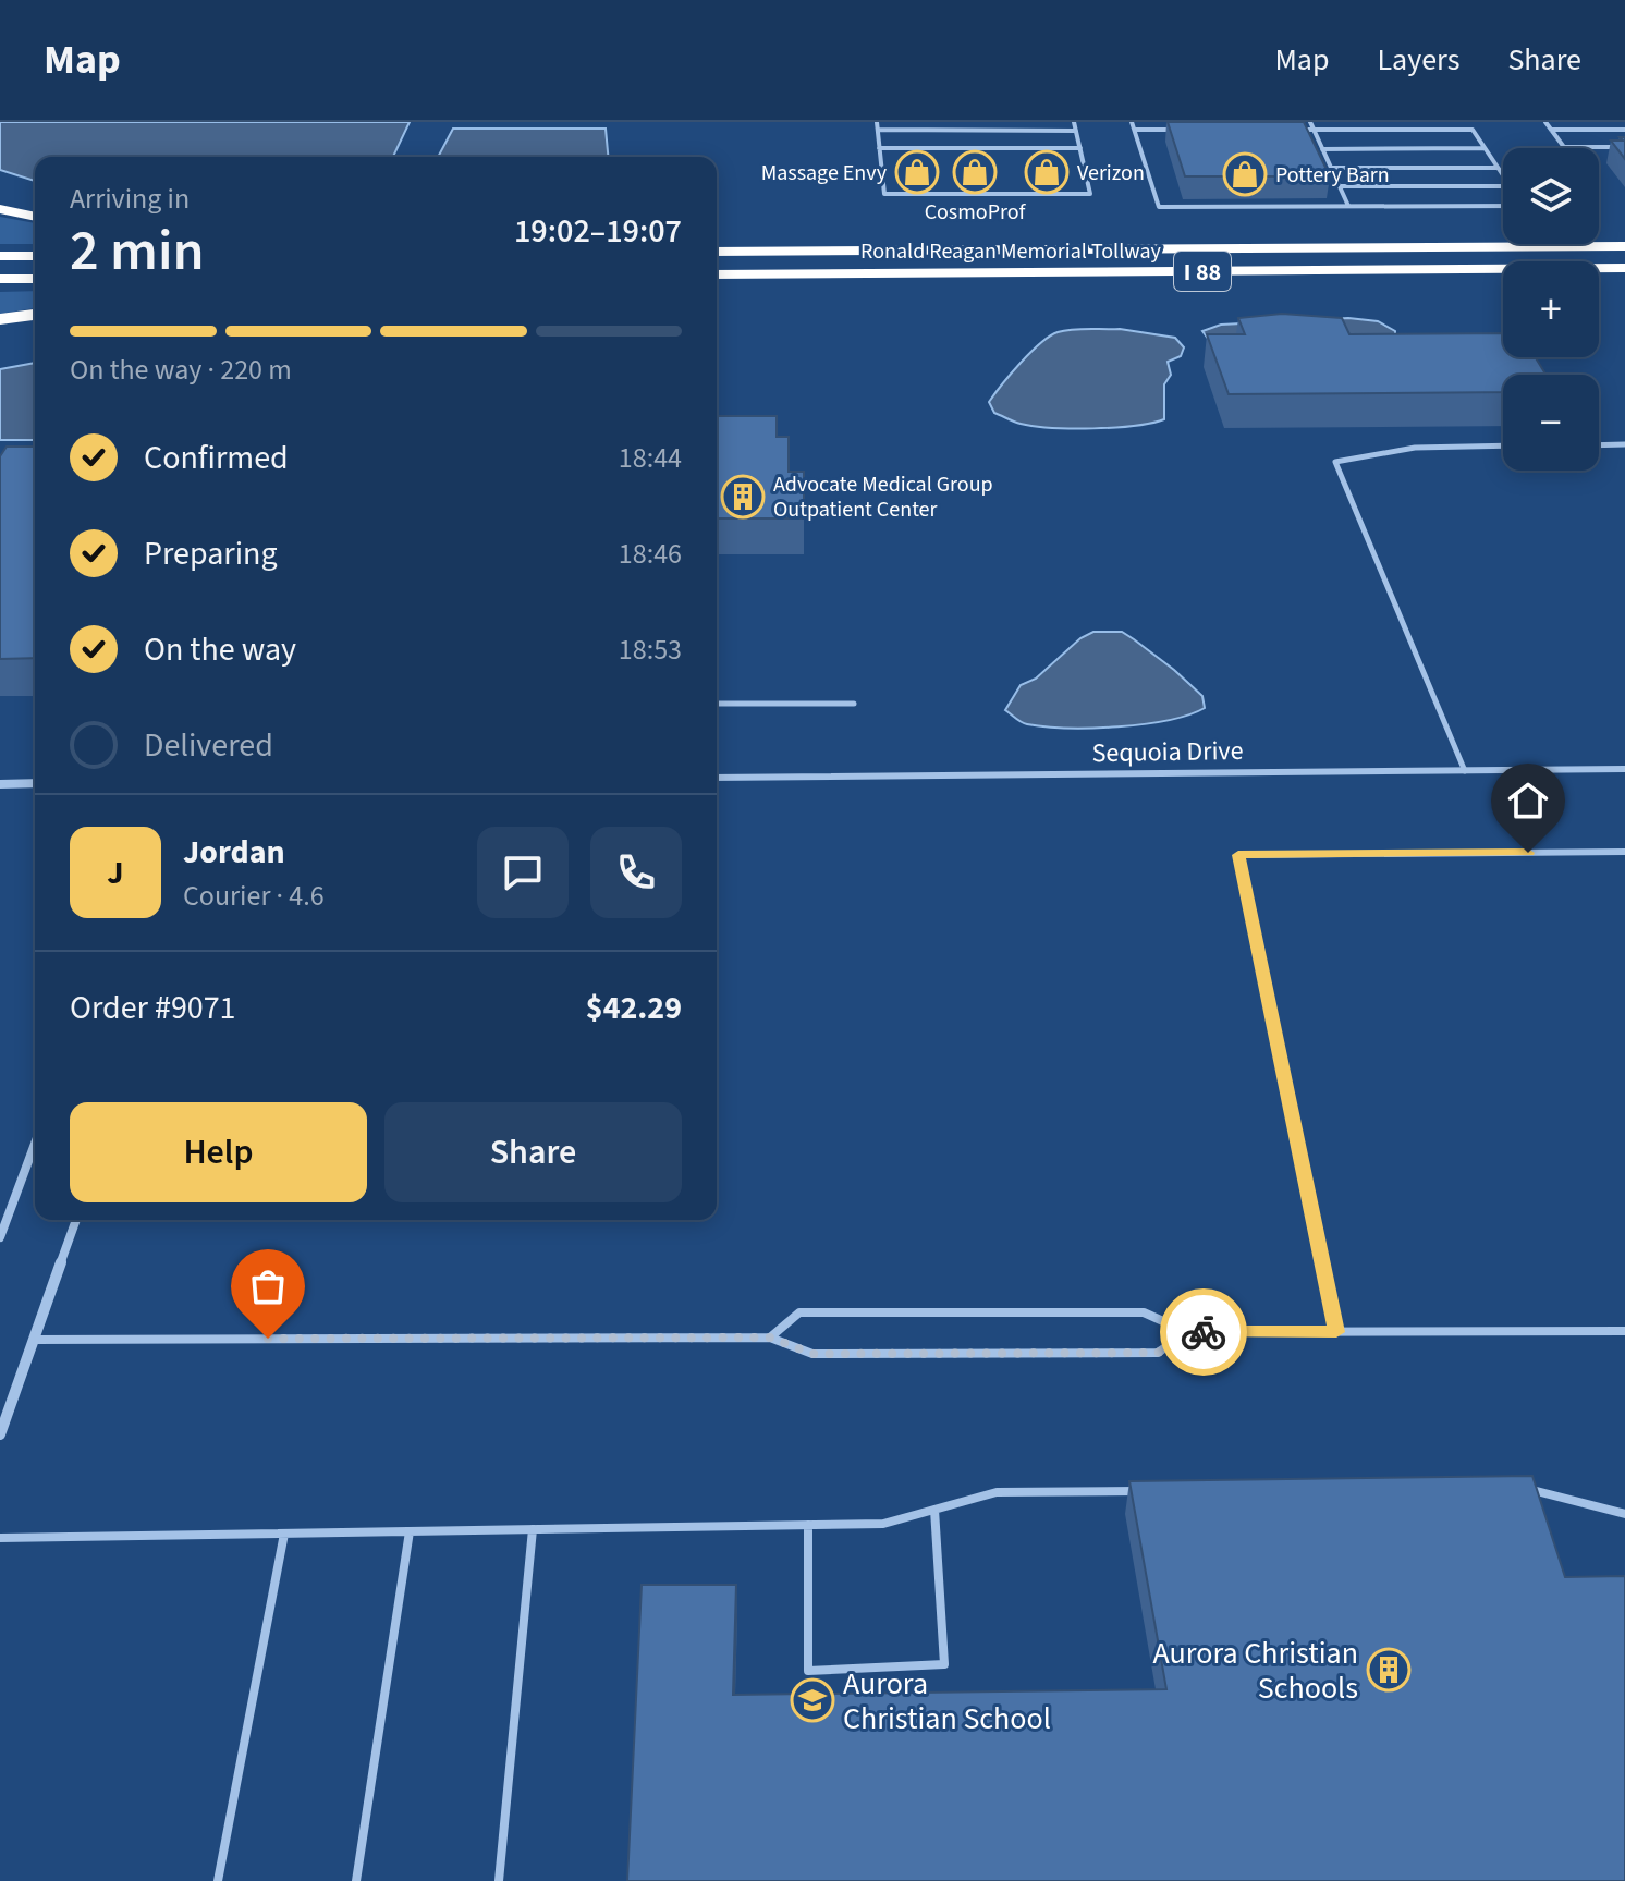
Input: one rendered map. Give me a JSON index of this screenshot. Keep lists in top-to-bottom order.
{
  "streets": {
    "highway": ["Ronald Reagan Memorial Tollway", "I 88"],
    "street": ["Sequoia Drive"]
  },
  "places": {
    "shop": [
      "Massage Envy",
      "CosmoProf",
      "Verizon",
      "Pottery Barn"
    ],
    "building": ["Advocate Medical Group Outpatient Center", "Aurora Christian Schools"],
    "school or university": ["Aurora Christian School"]
  },
  "page": {
    "header": "Map",
    "nav": ["Map", "Layers", "Share"],
    "map_buttons": ["+", "−"],
    "heading": ["2 min", "Arriving in", "19:02–19:07"],
    "panel": [
      "Jordan",
      "Courier · 4.6",
      "Order #9071",
      "$42.29"
    ],
    "bar": "On the way · 220 m",
    "list": [
      ["Confirmed", "18:44"],
      ["Preparing", "18:46"],
      ["On the way", "18:53"],
      "Delivered"
    ],
    "round": "J",
    "buttons": ["Help", "Share"]
  }
}
